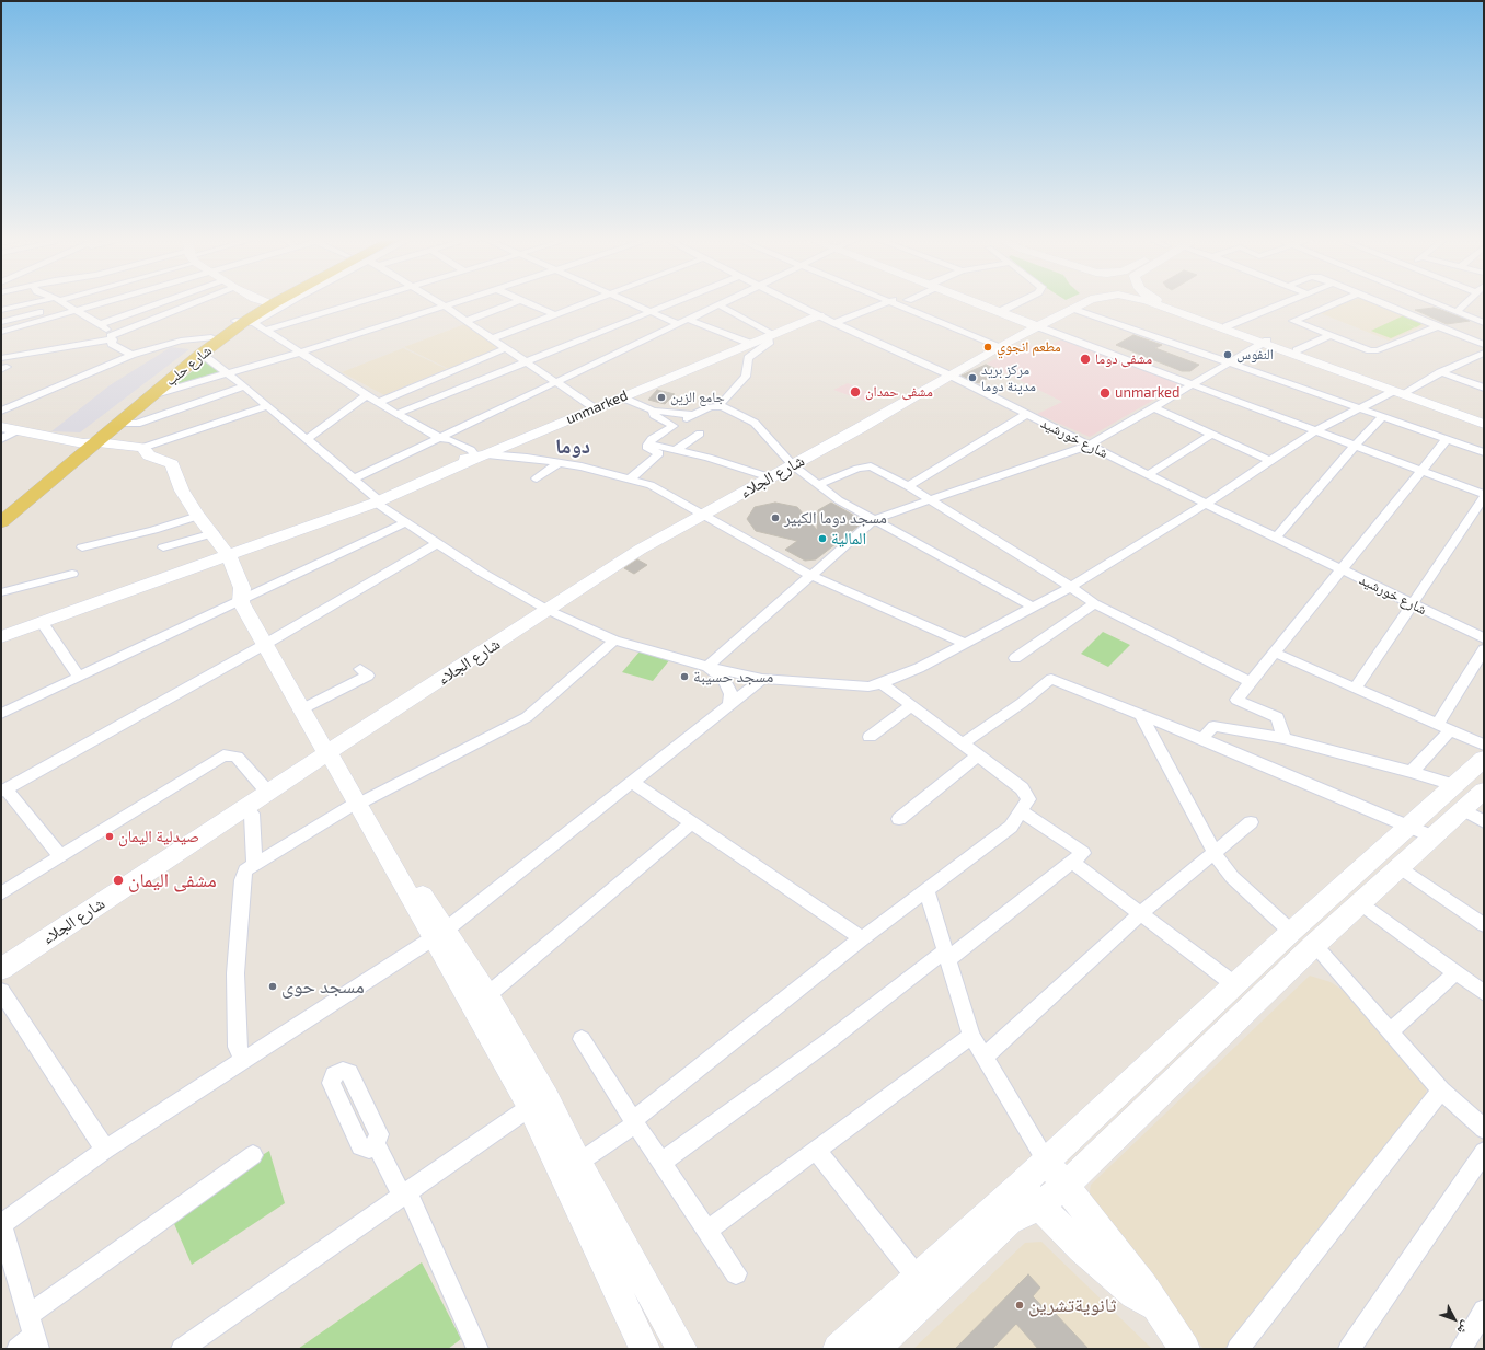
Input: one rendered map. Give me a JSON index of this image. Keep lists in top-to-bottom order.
{
  "streets": {
    "main road": ["شارع حلب"],
    "street": ["unmarked", "شارع خورشيد", "شارع الجلاء"]
  },
  "crossings": [
    ["unmarked", "شارع خورشيد"],
    ["شارع خورشيد", "شارع الجلاء"]
  ],
  "districts": ["دوما"],
  "places": [
    "مطعم انجوي",
    "النفوس",
    "مشفى دوما",
    "مركز بريد مدينة دوما",
    "مشفى حمدان",
    "unmarked",
    "جامع الزين",
    "مسجد دوما الكبير",
    "المالية",
    "مسجد حسيبة",
    "صيدلية اليمان",
    "مشفى اليمان",
    "مسجد حوى",
    "ثانويةتشرين"
  ],
  "north": "bottom right"
}
